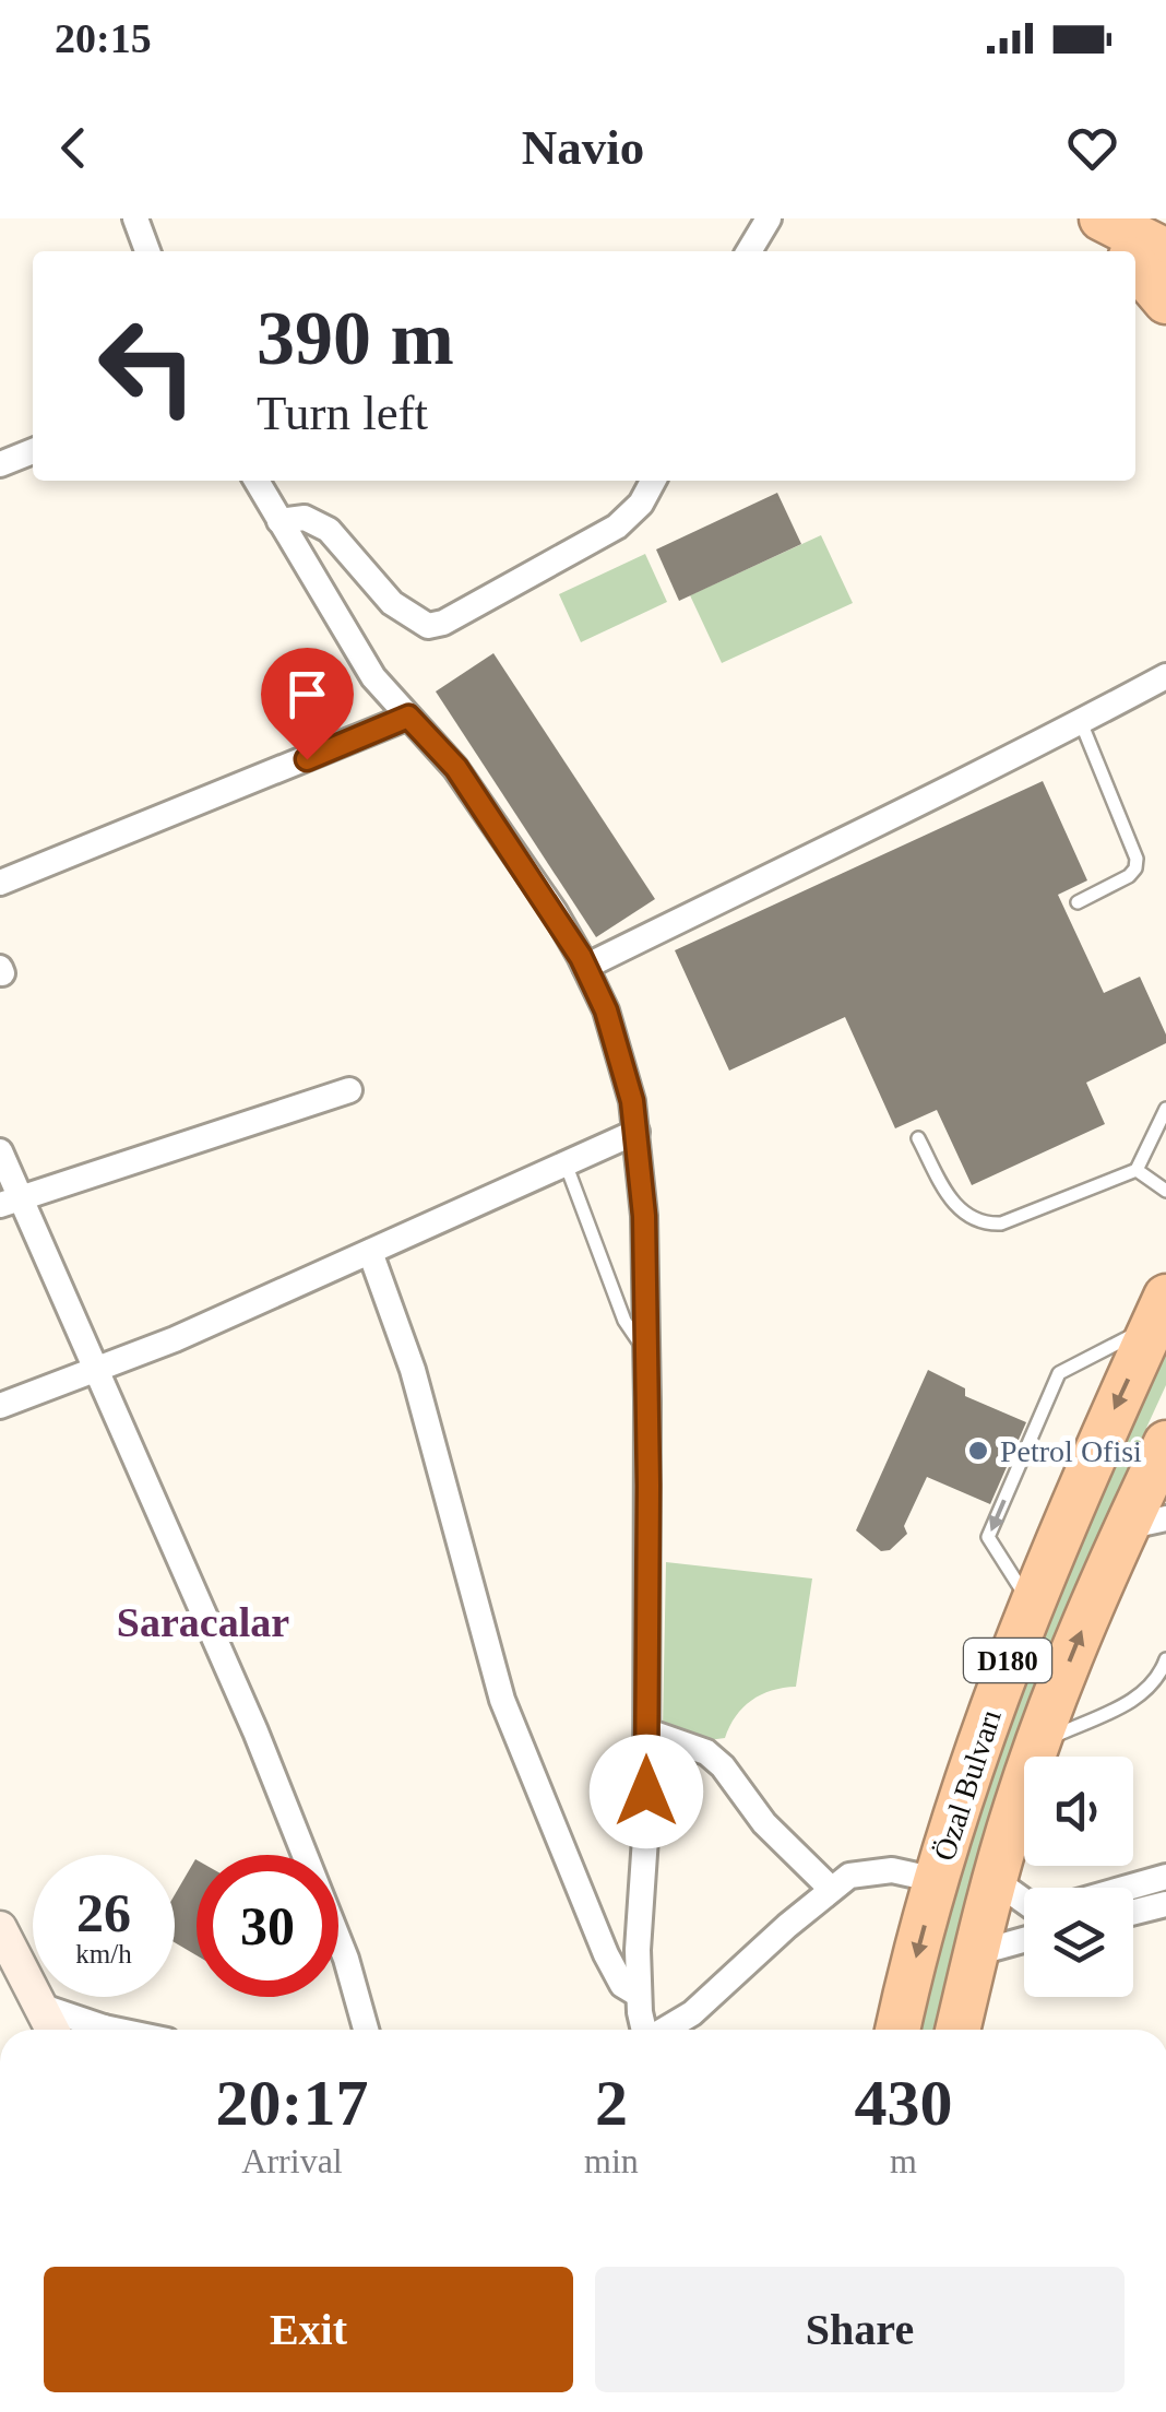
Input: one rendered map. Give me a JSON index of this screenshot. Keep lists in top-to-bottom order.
{
  "streets": {
    "highway": ["D180", "Özal Bulvarı"]
  },
  "districts": ["Saracalar"],
  "places": ["Petrol Ofisi"],
  "page": {
    "status": "20:15",
    "header": "Navio",
    "turn": ["390 m", "Turn left"],
    "speed": "26 km/h",
    "limit": "30",
    "eta": [
      "20:17",
      "Arrival",
      "2",
      "min",
      "430",
      "m"
    ],
    "buttons": ["Exit", "Share"]
  }
}
